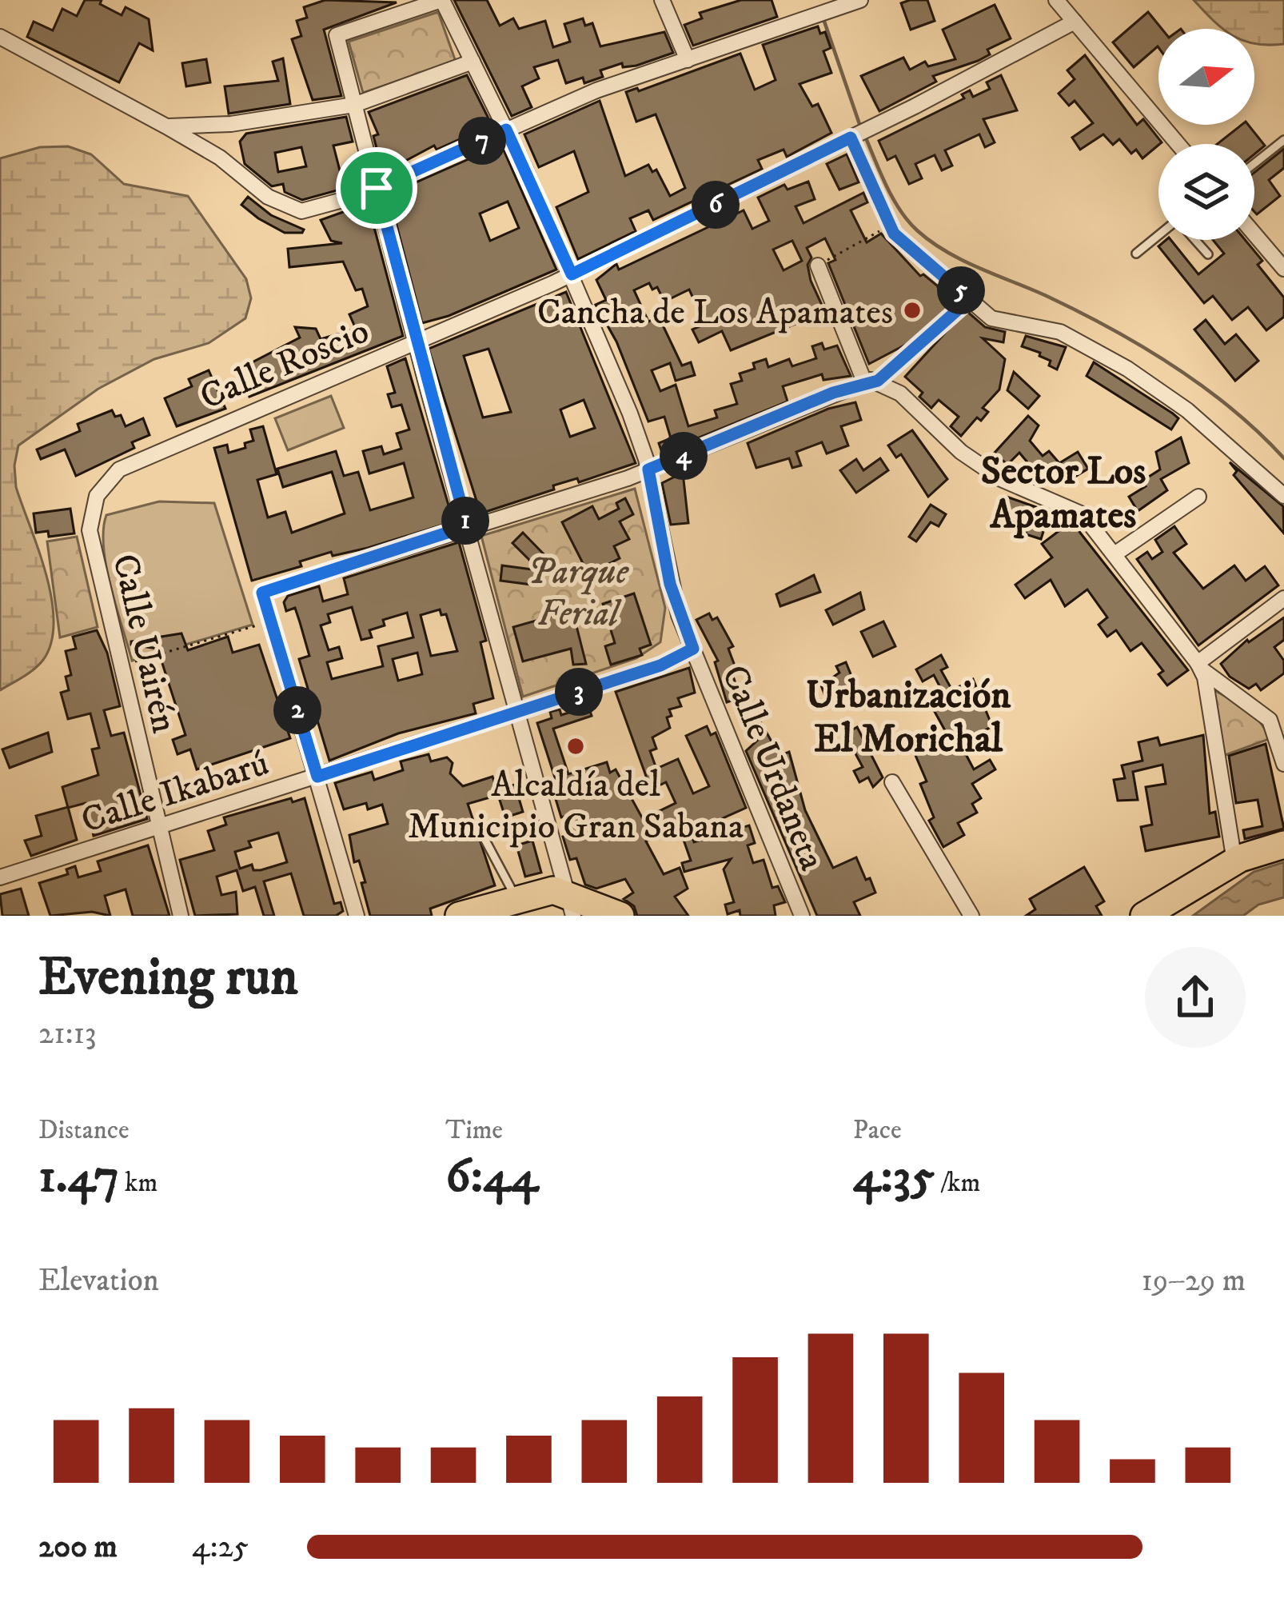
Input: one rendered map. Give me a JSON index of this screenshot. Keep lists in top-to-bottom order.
{
  "streets": {
    "street": [
      "Calle Roscio",
      "Calle Uairén",
      "Calle Urdaneta",
      "Calle Ikabarú"
    ]
  },
  "crossings": [
    ["Calle Roscio", "Calle Uairén"],
    ["Calle Roscio", "Calle Urdaneta"],
    ["Calle Uairén", "Calle Ikabarú"],
    ["Calle Urdaneta", "Calle Ikabarú"]
  ],
  "districts": ["Sector Los Apamates", "Urbanización El Morichal"],
  "parks": ["Parque Ferial"],
  "places": ["Cancha de Los Apamates", "Alcaldía del Municipio Gran Sabana"],
  "north": "right",
  "page": {
    "pins": [
      "7",
      "6",
      "5",
      "4",
      "1",
      "3",
      "2"
    ],
    "heading": ["Evening run", "21:13"],
    "stats": [
      ["Distance", "1.47 km"],
      ["Time", "6:44"],
      ["Pace", "4:35 /km"]
    ],
    "chart": ["Elevation", "19–29 m"],
    "list": [
      {
        "name": "200 m",
        "note": "4:25"
      }
    ]
  }
}
